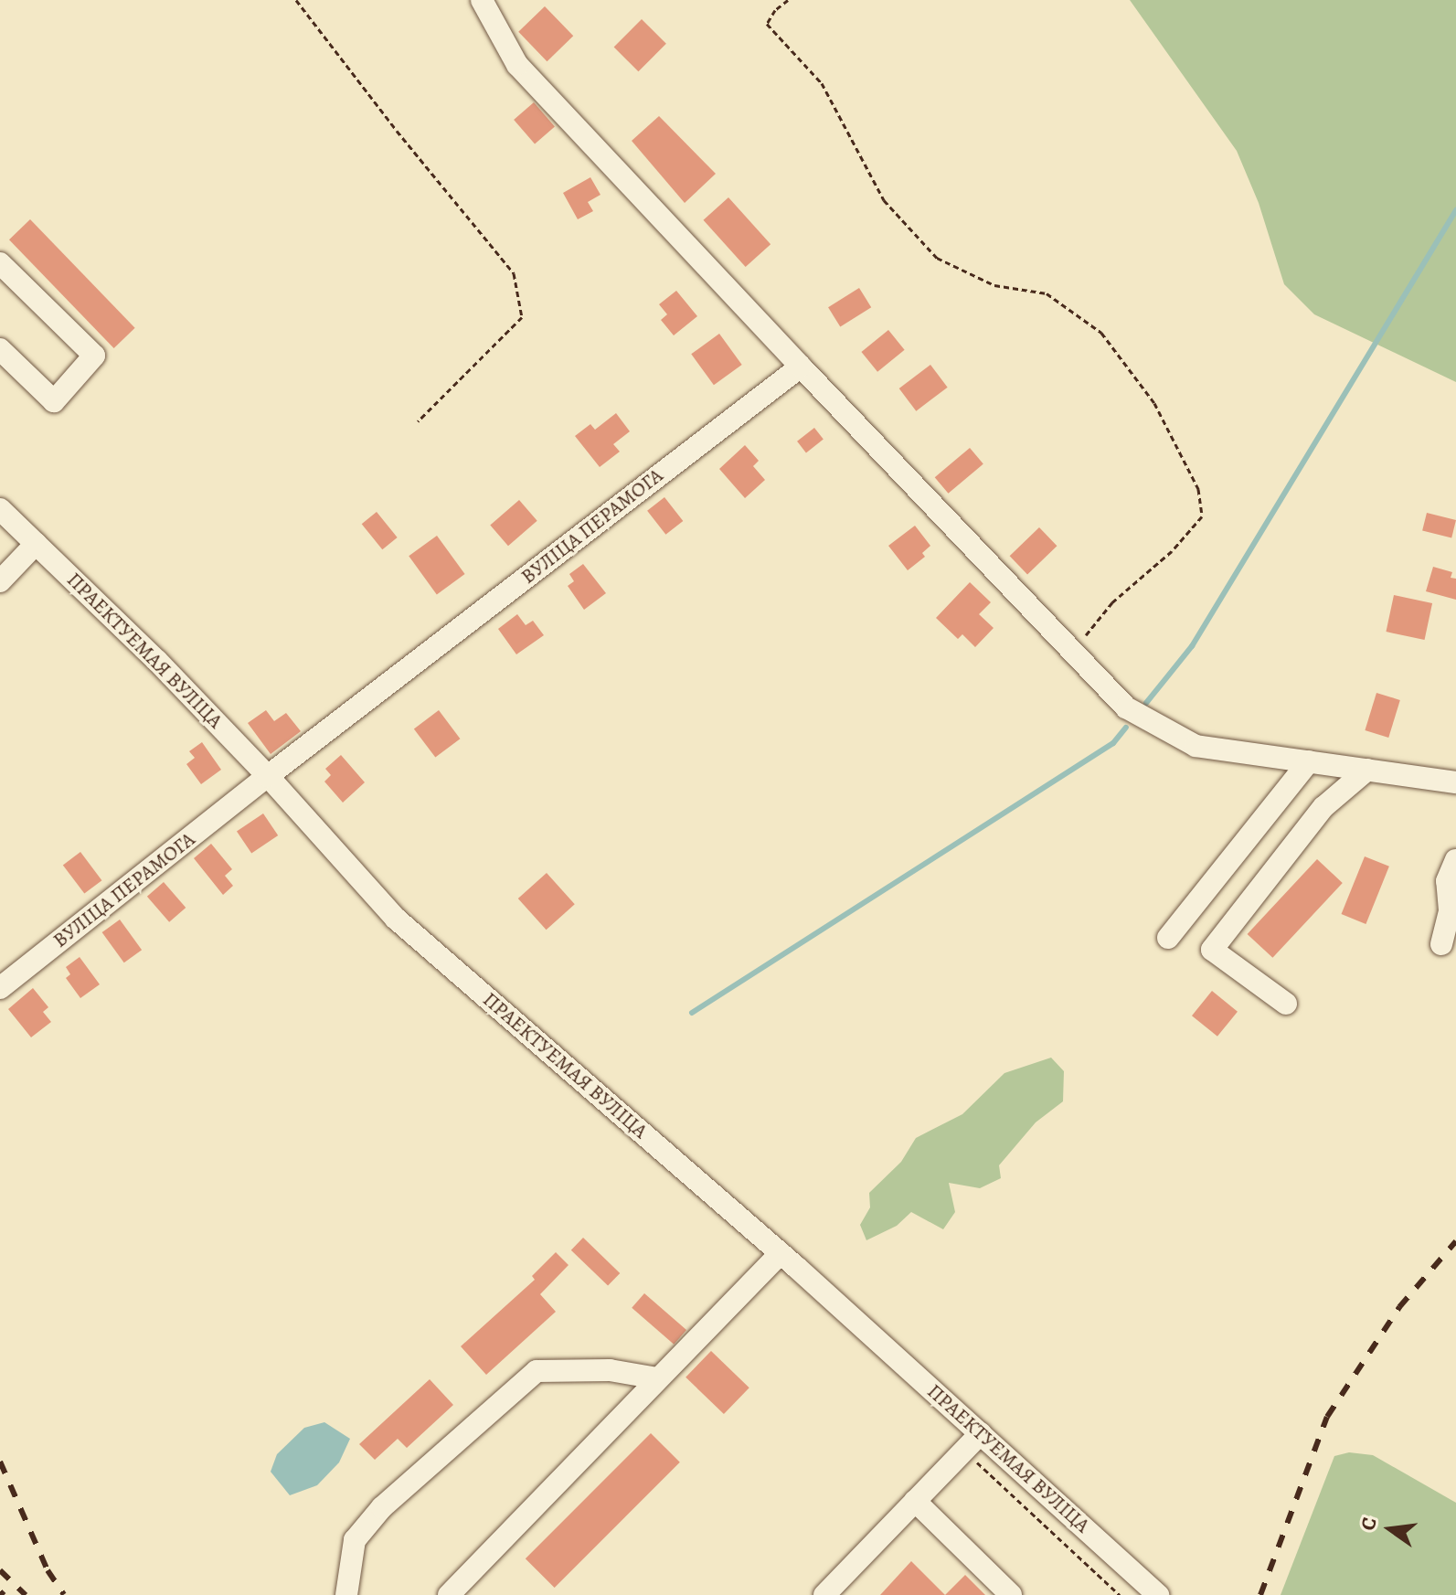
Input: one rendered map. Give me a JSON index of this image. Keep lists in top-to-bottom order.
{
  "streets": {
    "street": ["ВУЛІЦА ПЕРАМОГА", "ПРАЕКТУЕМАЯ ВУЛІЦА"]
  },
  "crossings": [
    ["ВУЛІЦА ПЕРАМОГА", "ПРАЕКТУЕМАЯ ВУЛІЦА"]
  ],
  "north": "left"
}
